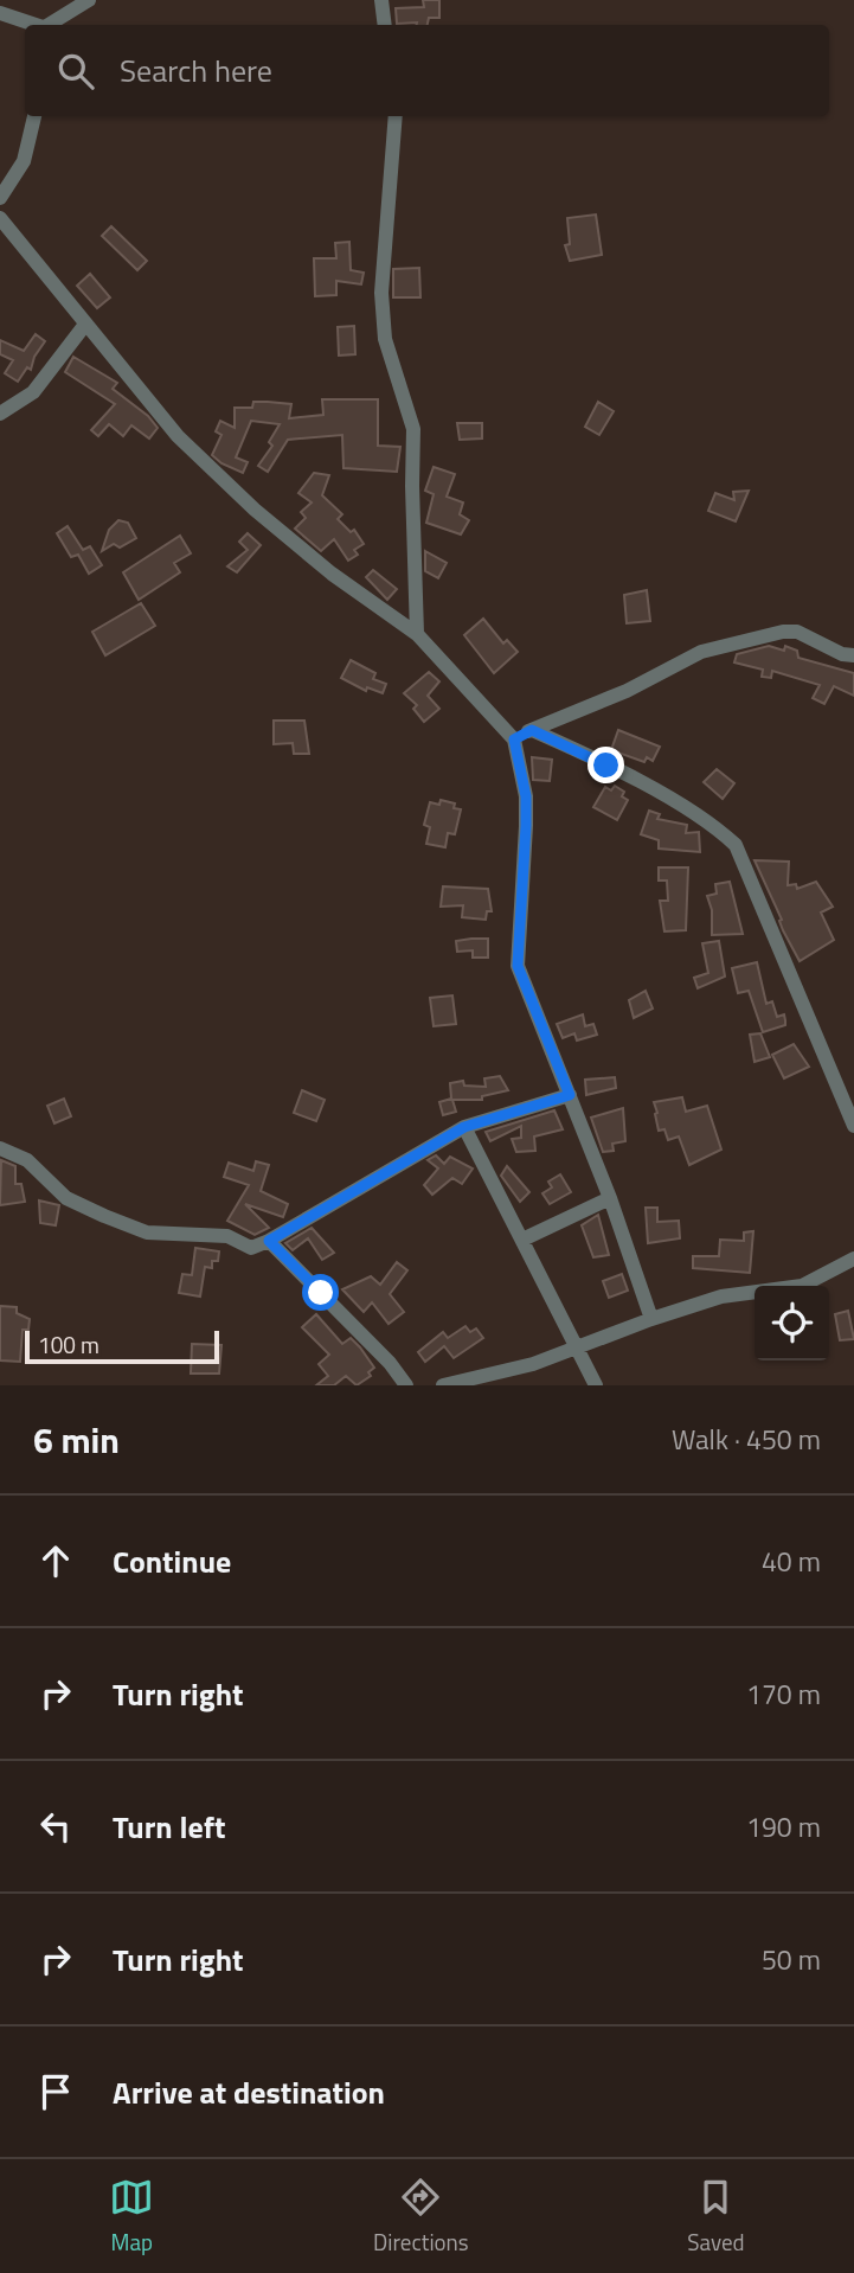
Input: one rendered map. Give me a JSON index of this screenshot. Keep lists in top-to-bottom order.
{
  "scale_bar": "100 m",
  "page": {
    "search": "Search here",
    "scale": "100 m",
    "heading": ["6 min", "Walk · 450 m"],
    "list": [
      ["Continue", "40 m"],
      ["Turn right", "170 m"],
      ["Turn left", "190 m"],
      ["Turn right", "50 m"],
      "Arrive at destination"
    ],
    "nav": ["Map", "Directions", "Saved"]
  }
}
